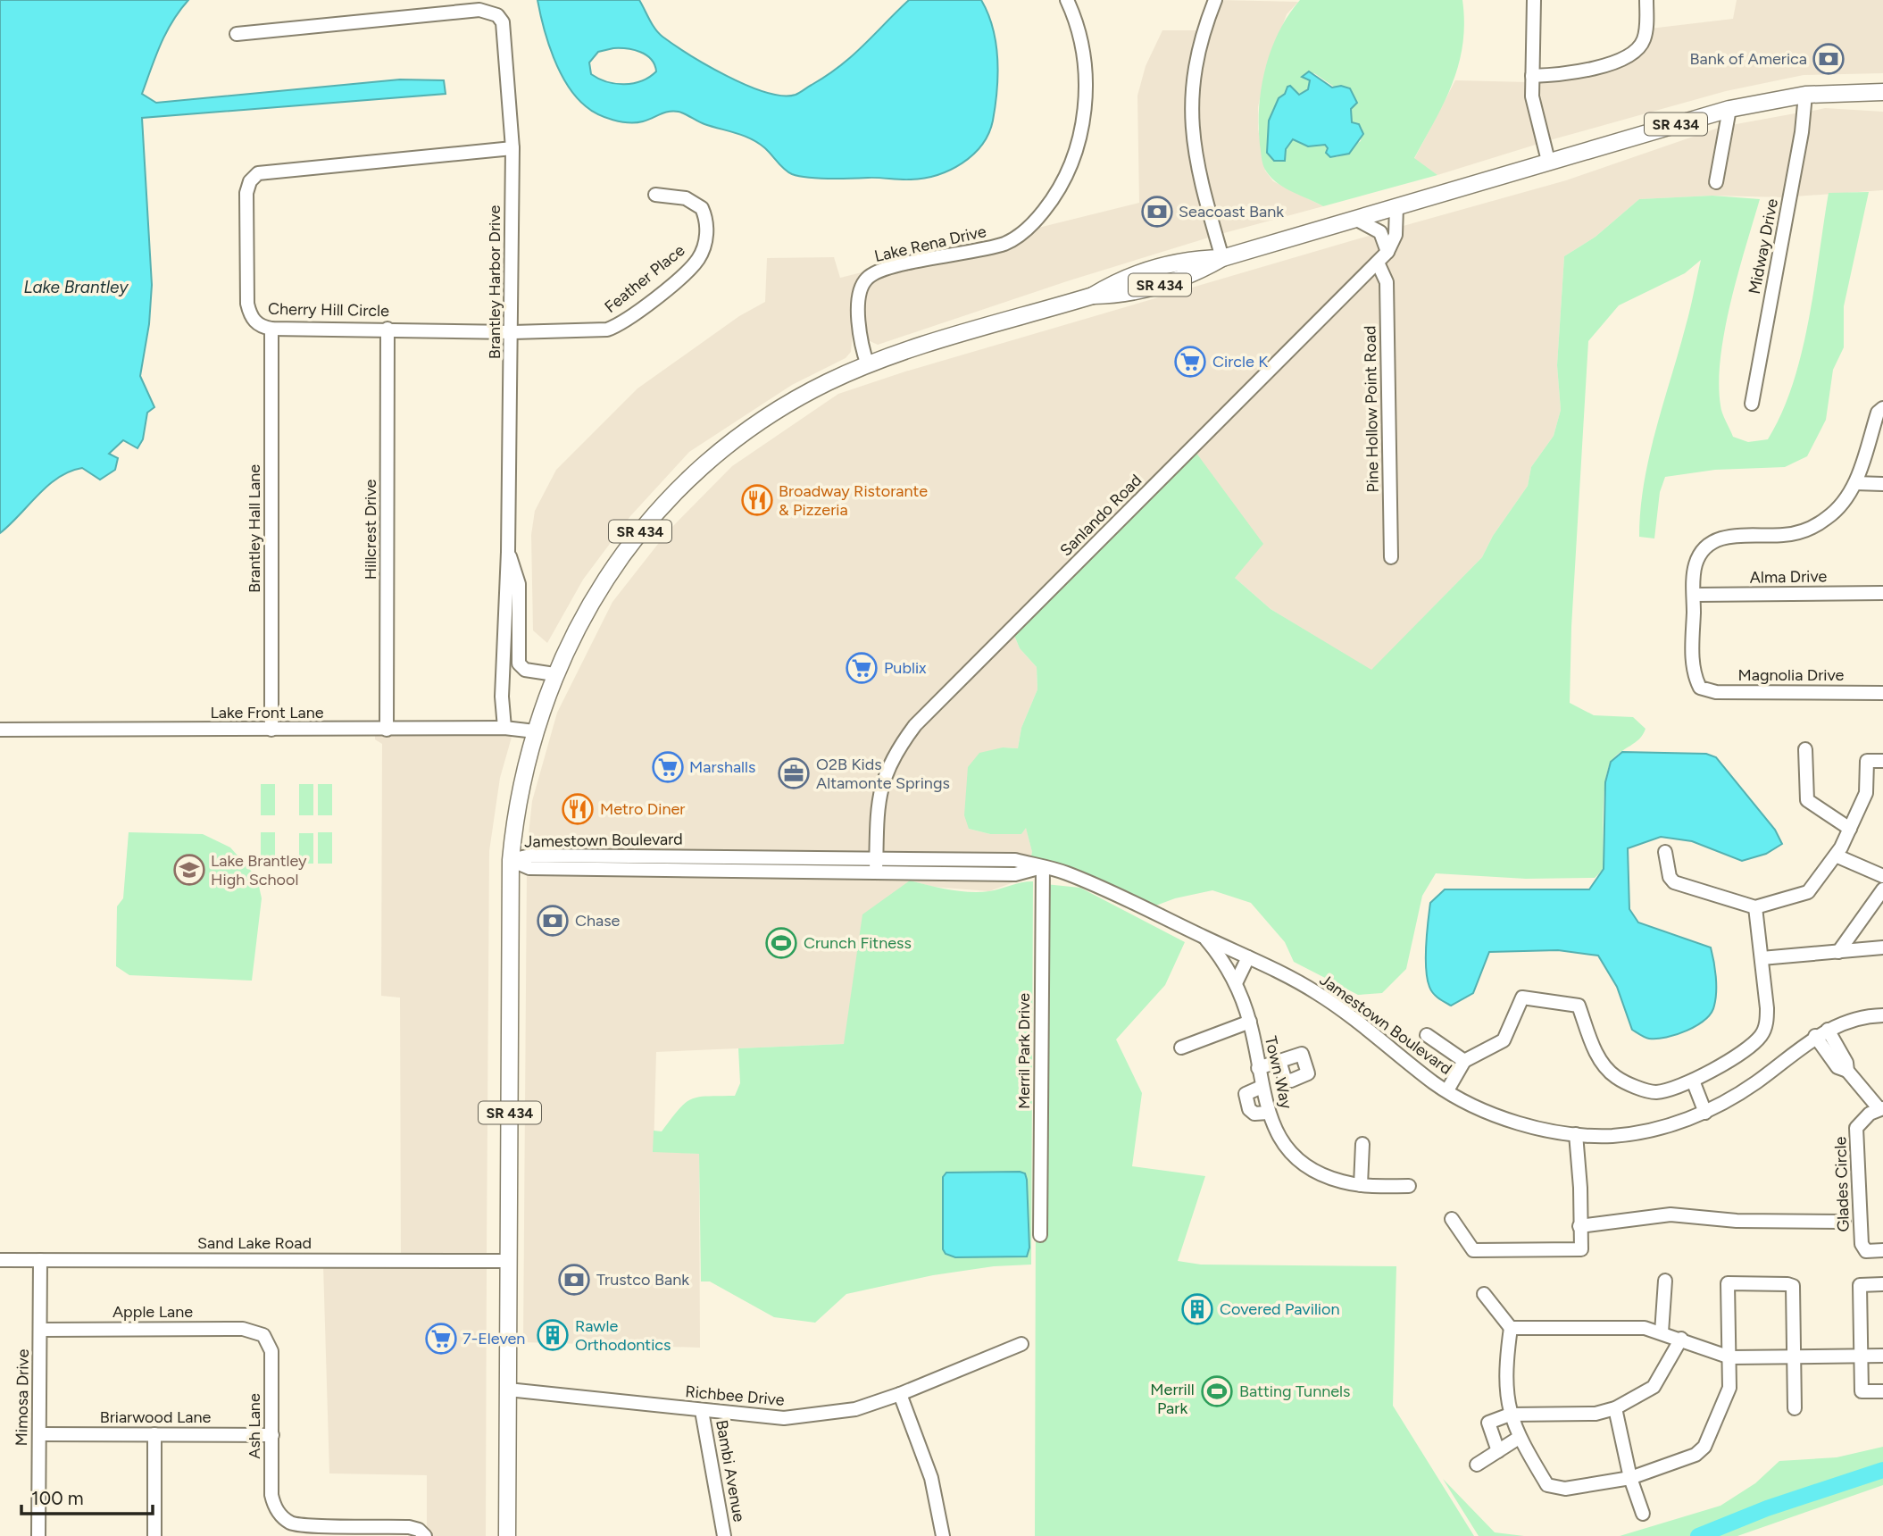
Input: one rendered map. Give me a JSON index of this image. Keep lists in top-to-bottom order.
{
  "streets": {
    "main road": ["SR 434"],
    "street": [
      "Lake Rena Drive",
      "Midway Drive",
      "Feather Place",
      "Brantley Harbor Drive",
      "Cherry Hill Circle",
      "Pine Hollow Point Road",
      "Sanlando Road",
      "Brantley Hall Lane",
      "Hillcrest Drive",
      "Alma Drive",
      "Magnolia Drive",
      "Lake Front Lane",
      "Jamestown Boulevard",
      "Merril Park Drive",
      "Town Way",
      "Glades Circle",
      "Sand Lake Road",
      "Apple Lane",
      "Richbee Drive",
      "Mimosa Drive",
      "Briarwood Lane",
      "Ash Lane",
      "Bambi Avenue"
    ]
  },
  "crossings": [
    ["SR 434", "Lake Rena Drive"],
    ["SR 434", "Midway Drive"],
    ["SR 434", "Brantley Harbor Drive"],
    ["SR 434", "Sanlando Road"],
    ["SR 434", "Lake Front Lane"],
    ["SR 434", "Jamestown Boulevard"],
    ["SR 434", "Sand Lake Road"],
    ["SR 434", "Richbee Drive"],
    ["Feather Place", "Brantley Harbor Drive"],
    ["Feather Place", "Cherry Hill Circle"],
    ["Brantley Harbor Drive", "Cherry Hill Circle"],
    ["Brantley Harbor Drive", "Lake Front Lane"],
    ["Cherry Hill Circle", "Brantley Hall Lane"],
    ["Cherry Hill Circle", "Hillcrest Drive"],
    ["Pine Hollow Point Road", "Sanlando Road"],
    ["Sanlando Road", "Jamestown Boulevard"],
    ["Brantley Hall Lane", "Lake Front Lane"],
    ["Hillcrest Drive", "Lake Front Lane"],
    ["Alma Drive", "Magnolia Drive"],
    ["Jamestown Boulevard", "Merril Park Drive"],
    ["Jamestown Boulevard", "Town Way"],
    ["Jamestown Boulevard", "Glades Circle"],
    ["Sand Lake Road", "Mimosa Drive"],
    ["Apple Lane", "Mimosa Drive"],
    ["Apple Lane", "Ash Lane"],
    ["Richbee Drive", "Bambi Avenue"],
    ["Mimosa Drive", "Briarwood Lane"],
    ["Briarwood Lane", "Ash Lane"]
  ],
  "water": ["Lake Brantley"],
  "parks": ["Merrill Park"],
  "places": {
    "bank": [
      "Bank of America",
      "Seacoast Bank",
      "Chase",
      "Trustco Bank"
    ],
    "supermarket": [
      "Circle K",
      "Publix",
      "Marshalls",
      "7-Eleven"
    ],
    "restaurant": ["Broadway Ristorante & Pizzeria", "Metro Diner"],
    "office": ["O2B Kids Altamonte Springs"],
    "school or university": ["Lake Brantley High School"],
    "sports": ["Crunch Fitness", "Batting Tunnels"],
    "building": ["Covered Pavilion", "Rawle Orthodontics"]
  },
  "scale_bar": "100 m"
}
